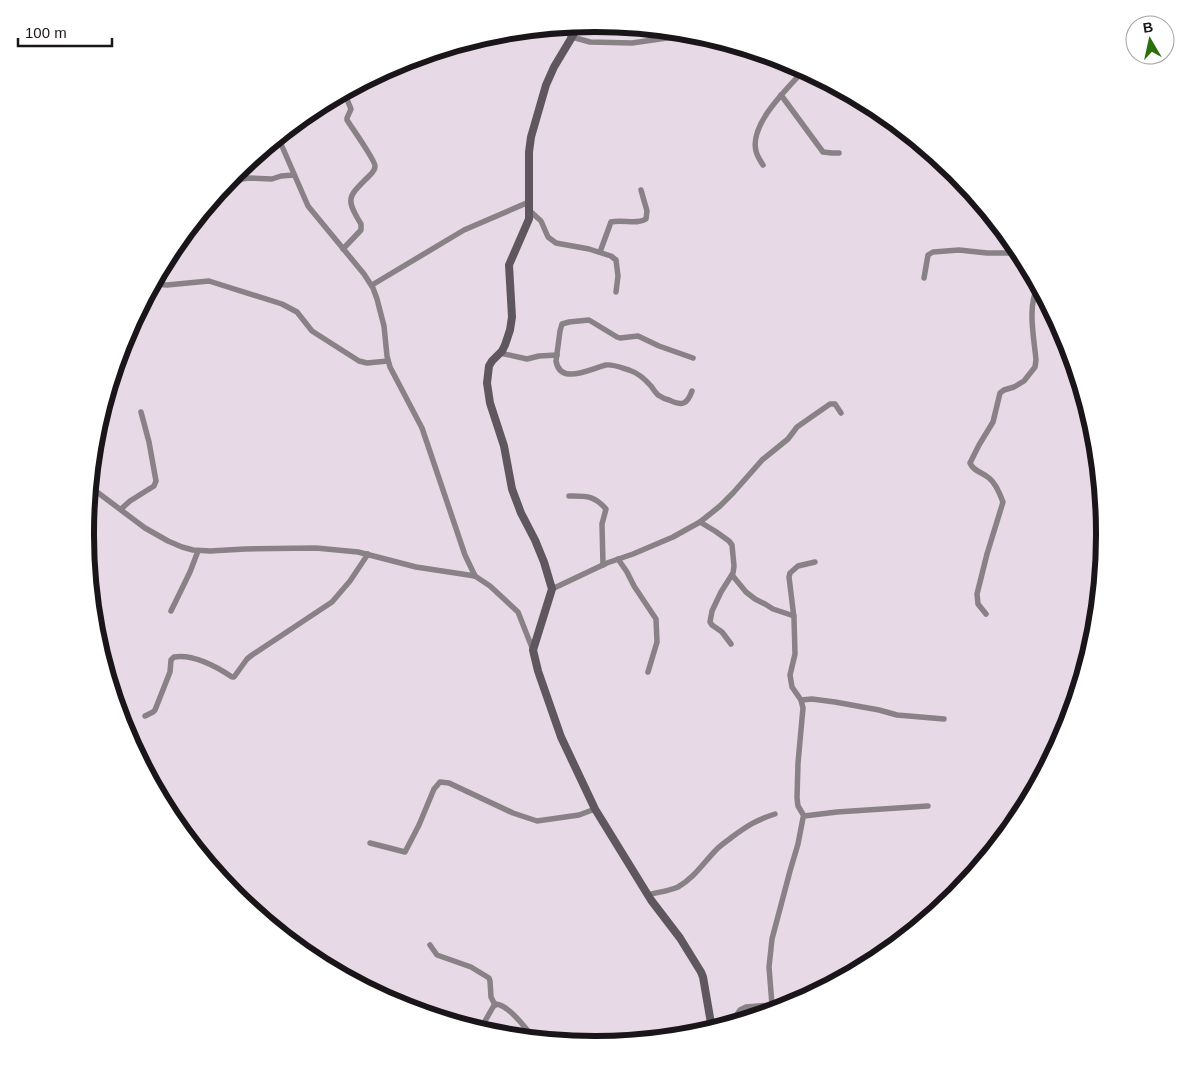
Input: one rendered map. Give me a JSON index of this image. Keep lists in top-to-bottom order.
{
  "scale_bar": "100 m",
  "north": "top"
}
